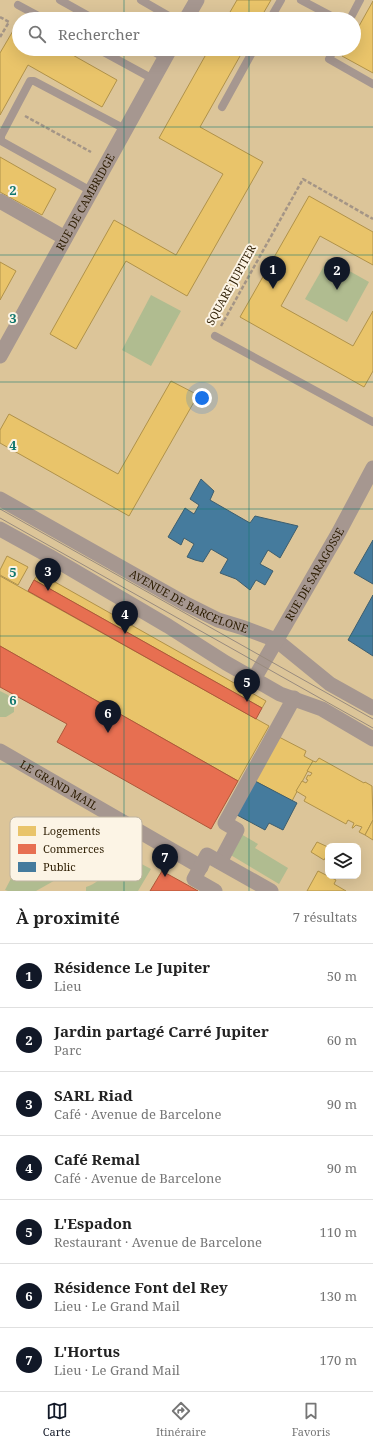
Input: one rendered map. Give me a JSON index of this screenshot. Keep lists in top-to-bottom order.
{
  "streets": {
    "street": [
      "RUE DE CAMBRIDGE",
      "RUE DE SARAGOSSE",
      "AVENUE DE BARCELONE",
      "LE GRAND MAIL"
    ],
    "lane": ["SQUARE JUPITER"]
  },
  "crossings": [
    ["RUE DE SARAGOSSE", "AVENUE DE BARCELONE"]
  ],
  "legend": ["Logements", "Commerces", "Public"],
  "page": {
    "search": "Rechercher",
    "pins": [
      "1",
      "2",
      "3",
      "4",
      "5",
      "6",
      "7"
    ],
    "heading": ["À proximité", "7 résultats"],
    "list": [
      {
        "mark": "1",
        "name": "Résidence Le Jupiter",
        "note": "Lieu",
        "value": "50 m"
      },
      {
        "mark": "2",
        "name": "Jardin partagé Carré Jupiter",
        "note": "Parc",
        "value": "60 m"
      },
      {
        "mark": "3",
        "name": "SARL Riad",
        "note": "Café · Avenue de Barcelone",
        "value": "90 m"
      },
      {
        "mark": "4",
        "name": "Café Remal",
        "note": "Café · Avenue de Barcelone",
        "value": "90 m"
      },
      {
        "mark": "5",
        "name": "L'Espadon",
        "note": "Restaurant · Avenue de Barcelone",
        "value": "110 m"
      },
      {
        "mark": "6",
        "name": "Résidence Font del Rey",
        "note": "Lieu · Le Grand Mail",
        "value": "130 m"
      },
      {
        "mark": "7",
        "name": "L'Hortus",
        "note": "Lieu · Le Grand Mail",
        "value": "170 m"
      }
    ],
    "nav": ["Carte", "Itinéraire", "Favoris"]
  },
  "grid": {
    "rows": [
      "2",
      "3",
      "4",
      "5",
      "6"
    ]
  }
}
